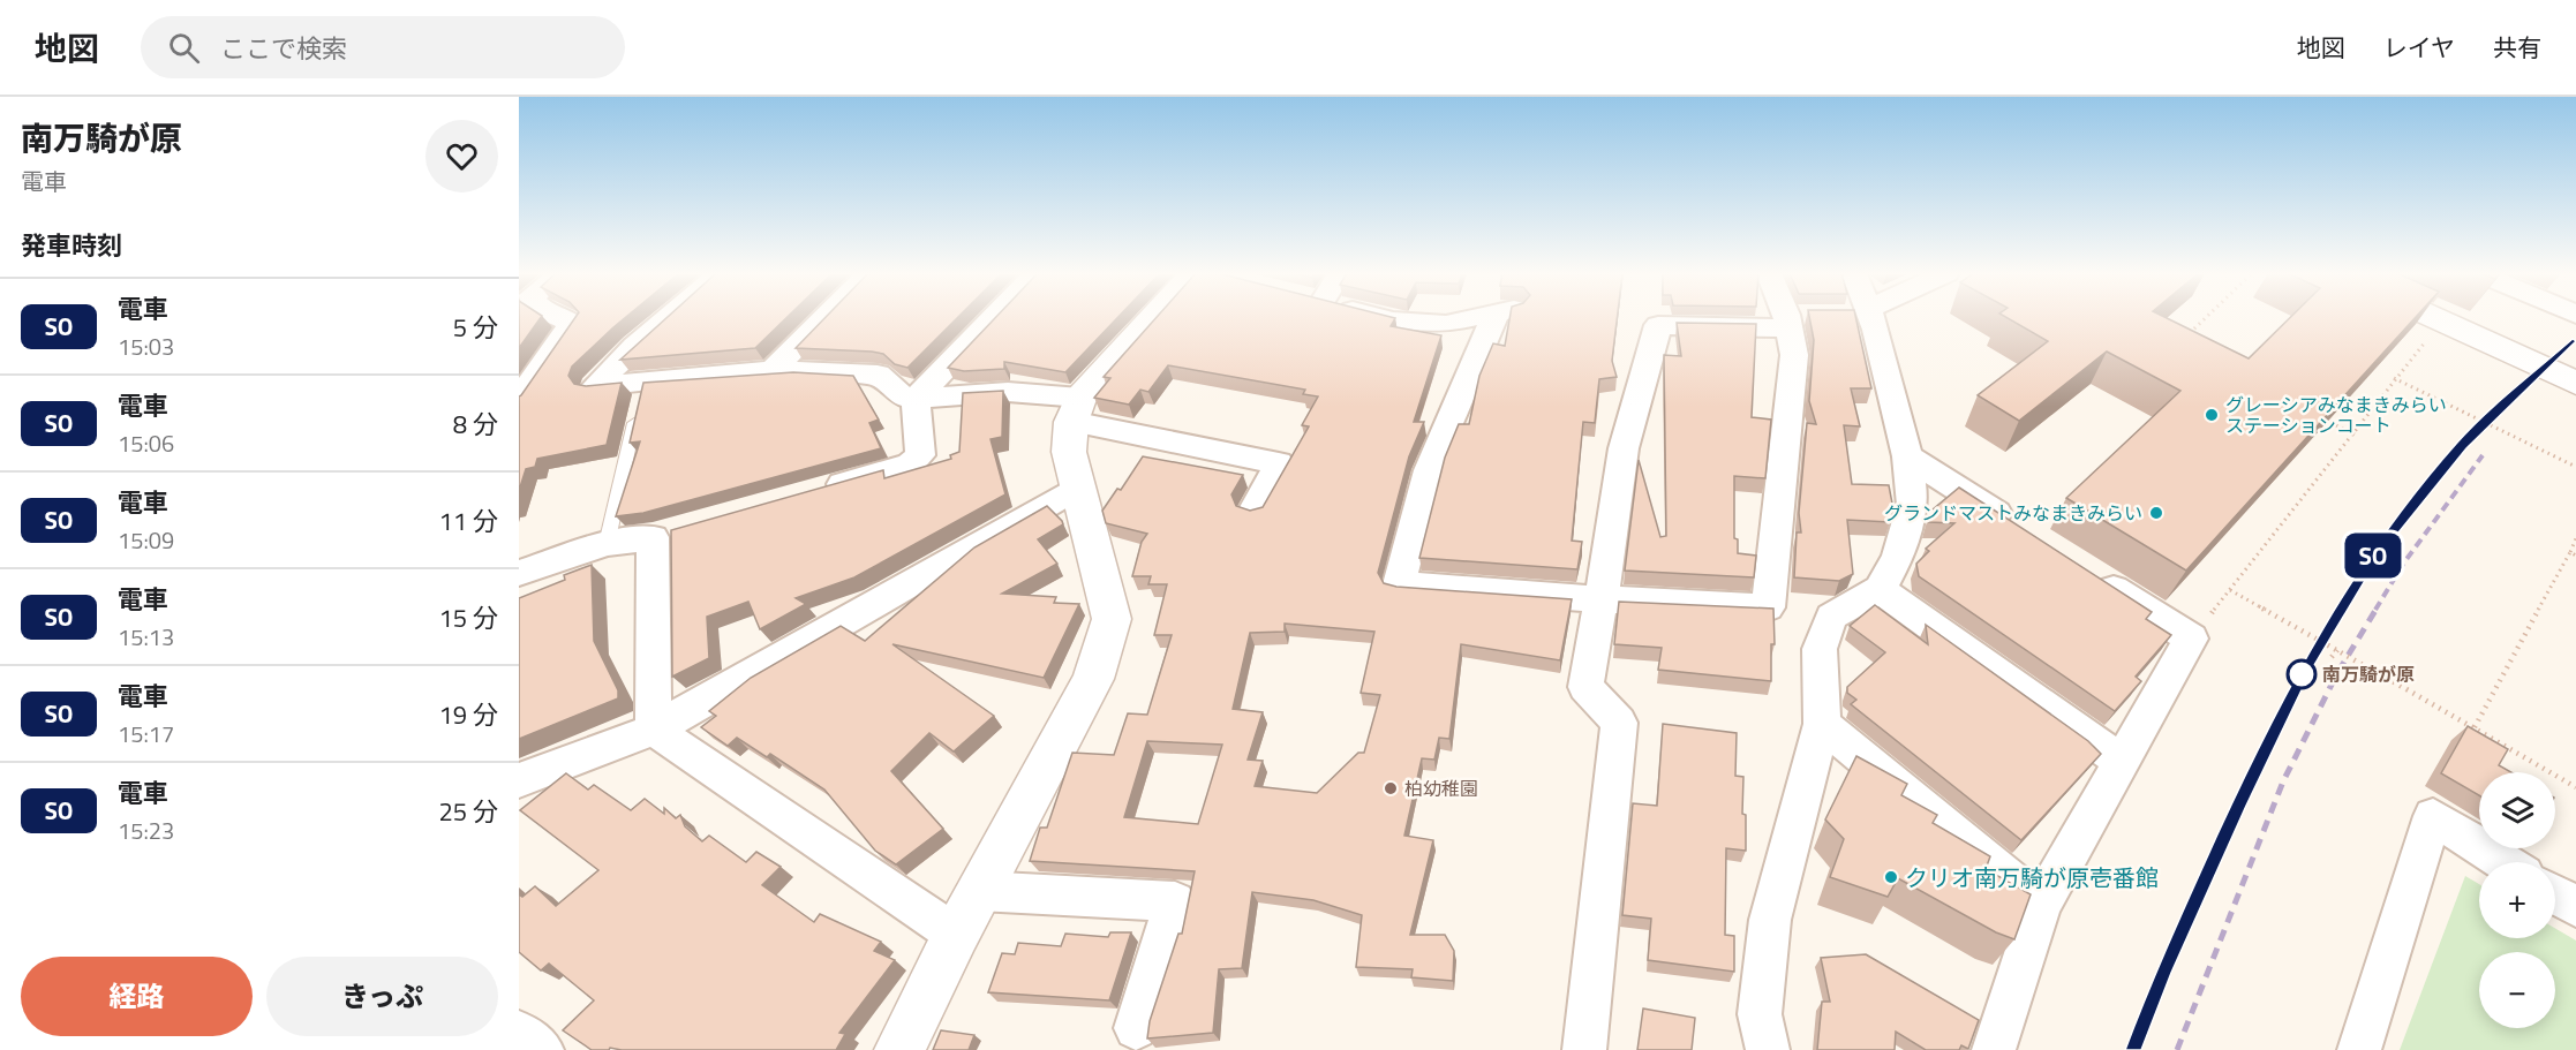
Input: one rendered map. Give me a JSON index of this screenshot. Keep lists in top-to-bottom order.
{
  "places": [
    "グレーシアみなまきみらい ステーションコート",
    "グランドマストみなまきみらい",
    "南万騎が原",
    "柏幼稚園",
    "クリオ南万騎が原壱番館"
  ],
  "page": {
    "header": "地図",
    "search": "ここで検索",
    "nav": ["地図", "レイヤ", "共有"],
    "heading": [
      ["南万騎が原", "電車"],
      "発車時刻"
    ],
    "on_map": "SO",
    "list": [
      {
        "mark": "SO",
        "name": "電車",
        "note": "15:03",
        "value": "5 分"
      },
      {
        "mark": "SO",
        "name": "電車",
        "note": "15:06",
        "value": "8 分"
      },
      {
        "mark": "SO",
        "name": "電車",
        "note": "15:09",
        "value": "11 分"
      },
      {
        "mark": "SO",
        "name": "電車",
        "note": "15:13",
        "value": "15 分"
      },
      {
        "mark": "SO",
        "name": "電車",
        "note": "15:17",
        "value": "19 分"
      },
      {
        "mark": "SO",
        "name": "電車",
        "note": "15:23",
        "value": "25 分"
      }
    ],
    "map_buttons": ["+", "−"],
    "buttons": ["経路", "きっぷ"]
  }
}
